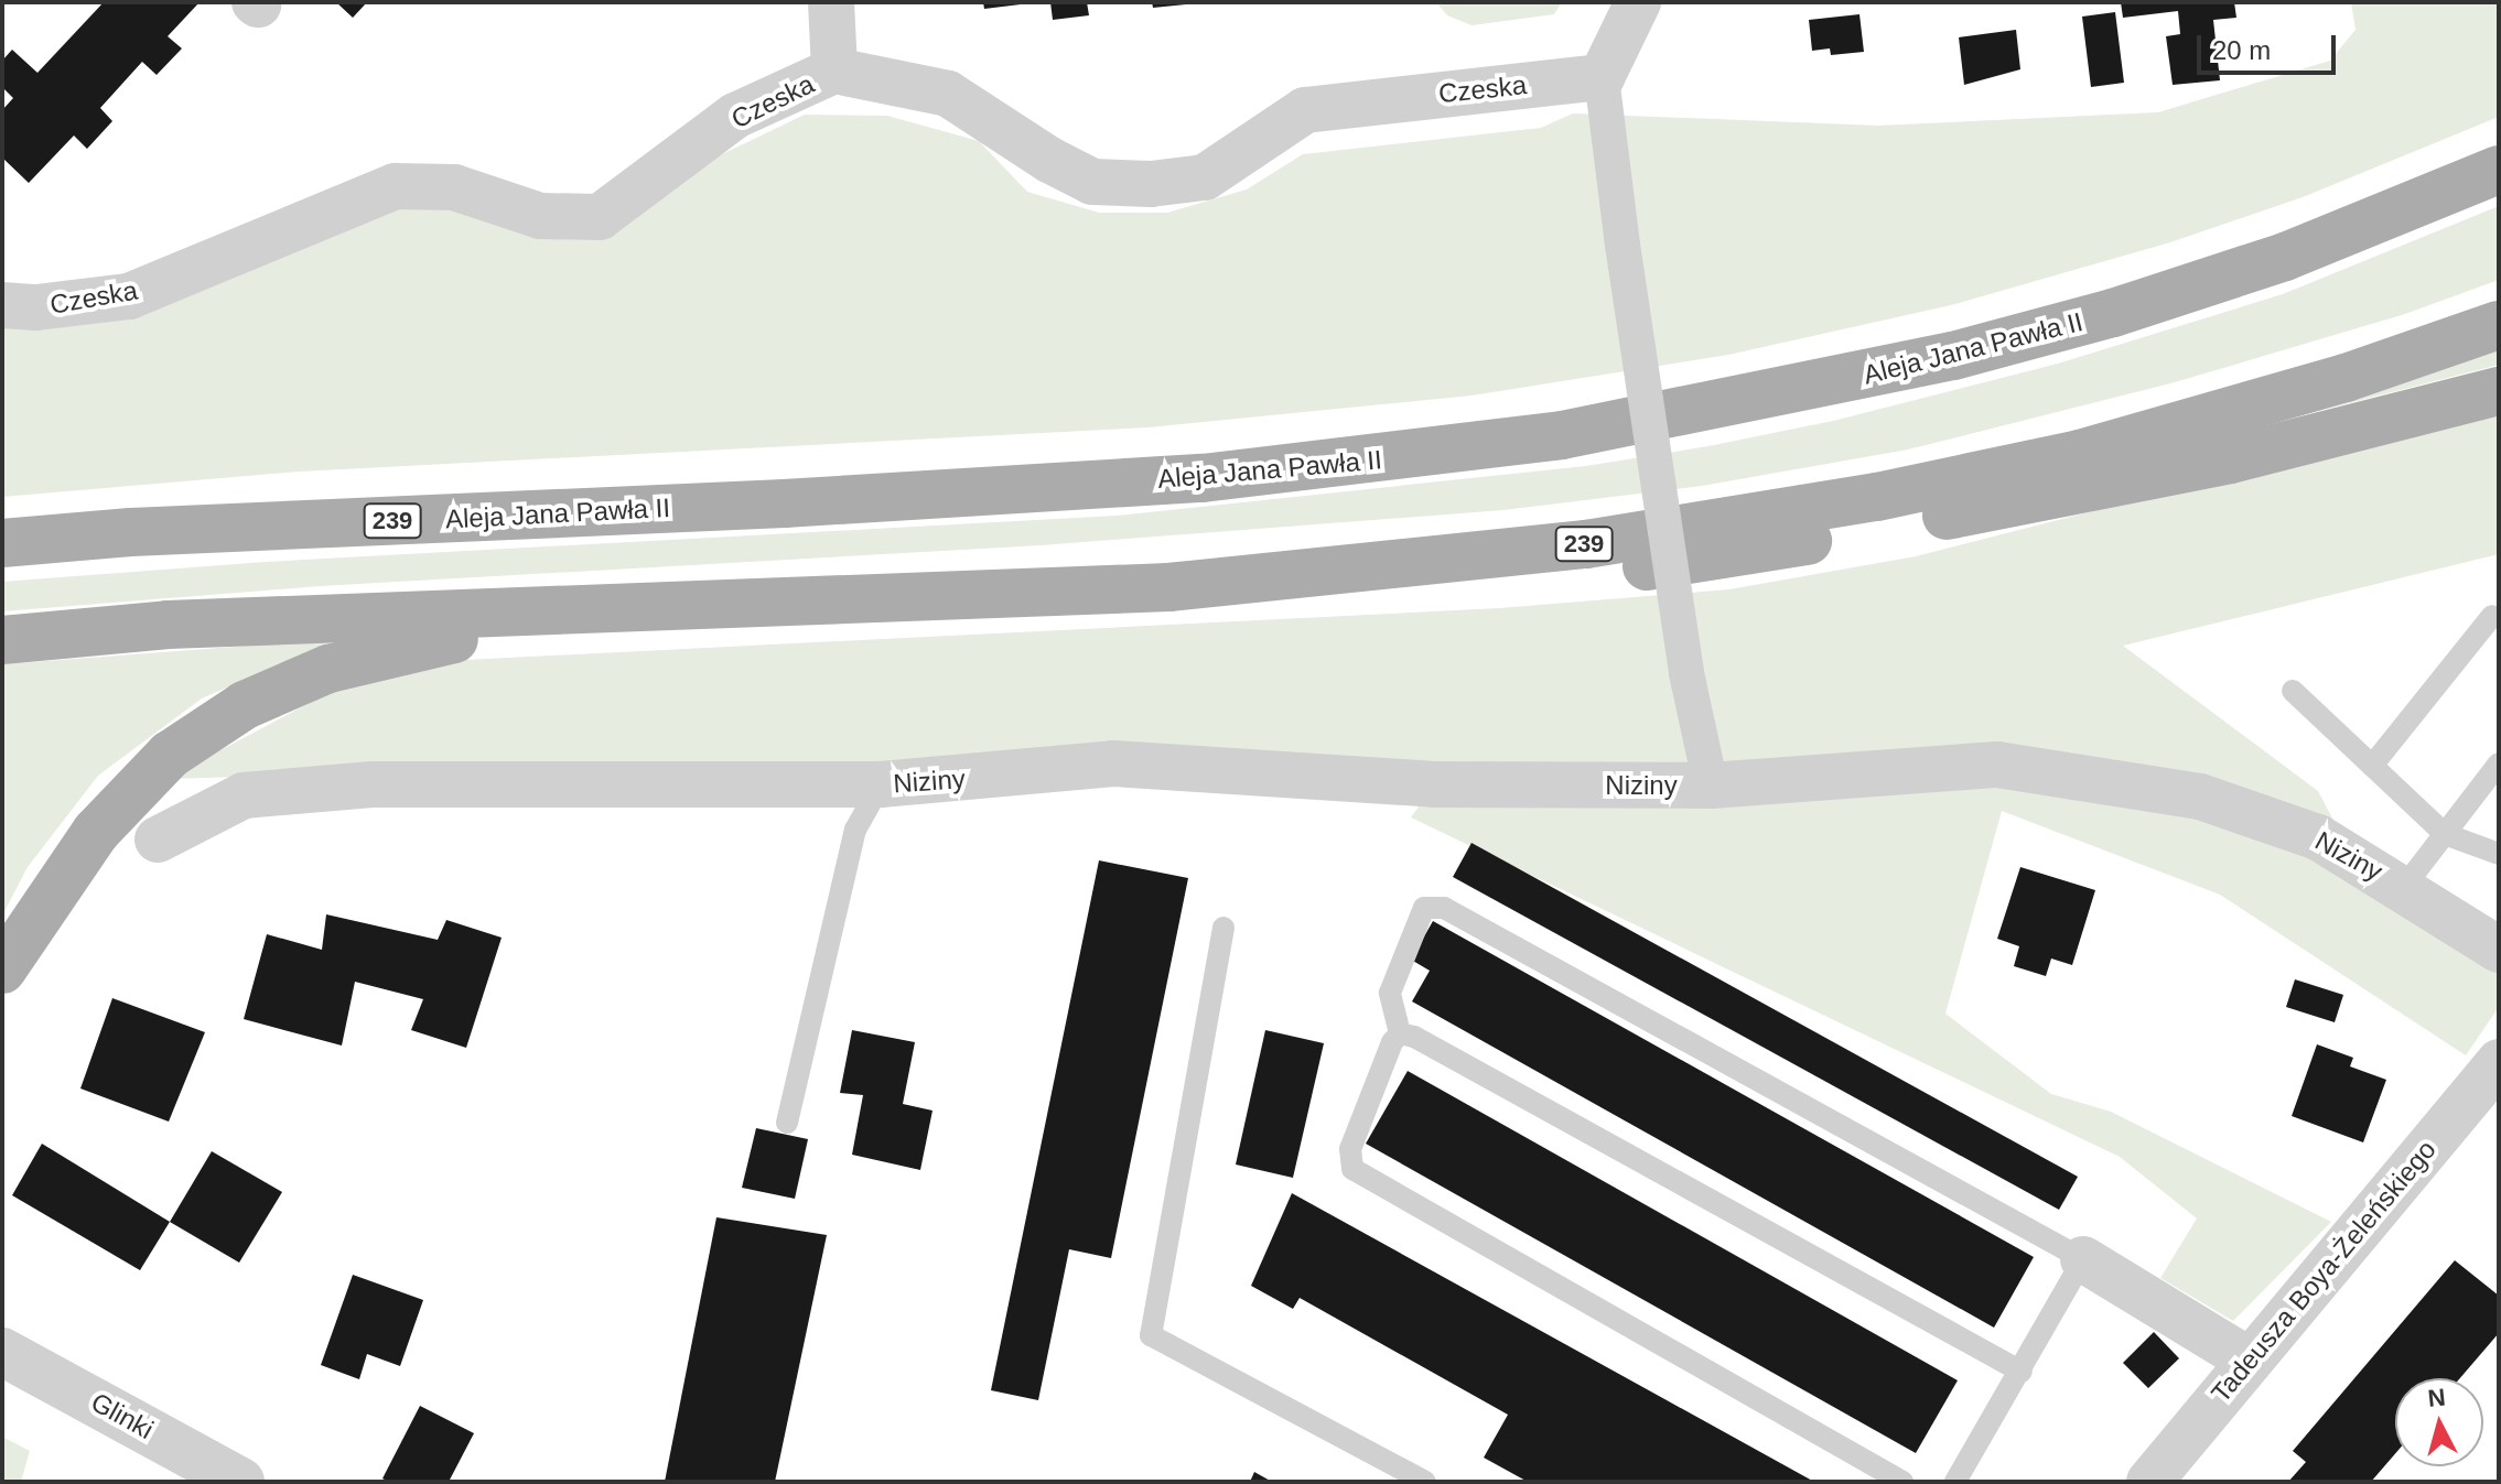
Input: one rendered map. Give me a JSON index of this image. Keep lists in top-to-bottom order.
{
  "streets": {
    "main road": ["Aleja Jana Pawła II", "239"],
    "street": [
      "Czeska",
      "Niziny",
      "Tadeusza Boya-Żeleńskiego",
      "Glinki"
    ]
  },
  "crossings": [
    ["Czeska", "Niziny"]
  ],
  "scale_bar": "20 m",
  "north": "top"
}
